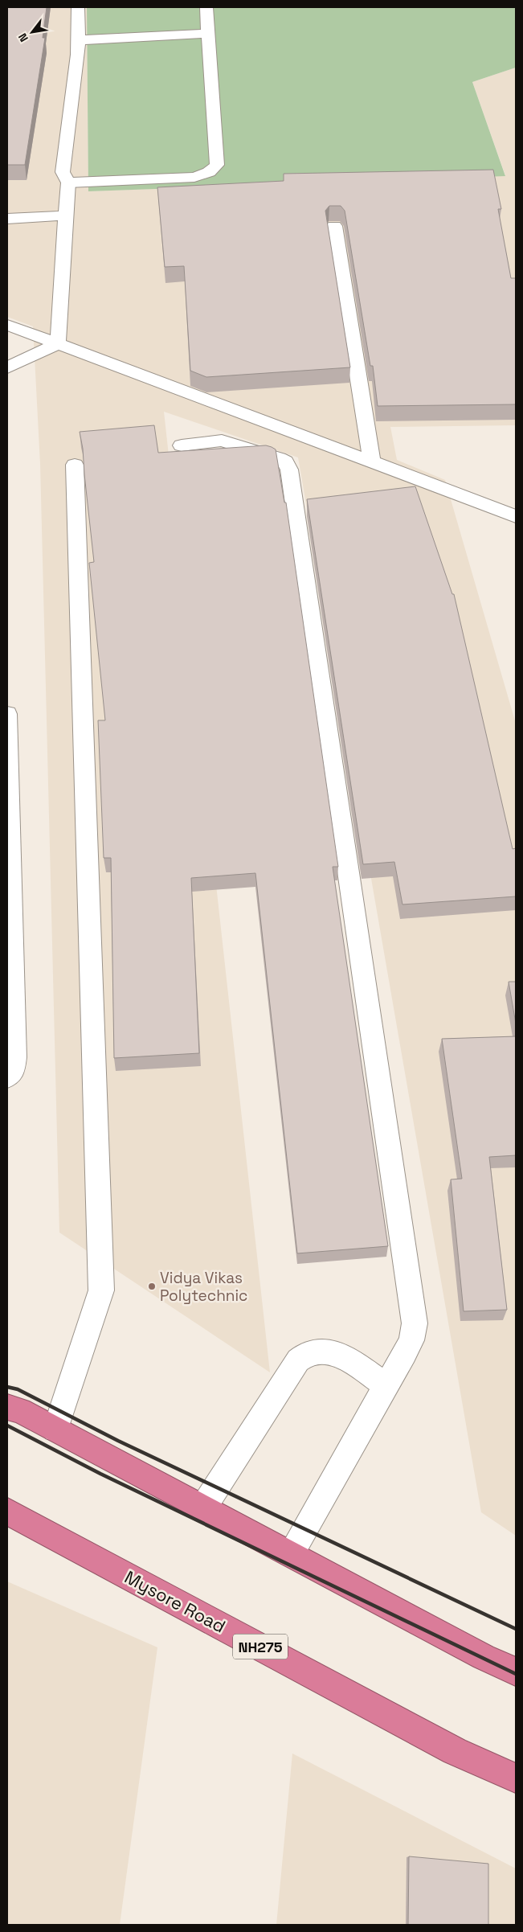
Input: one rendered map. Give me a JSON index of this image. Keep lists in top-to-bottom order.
{
  "streets": {
    "highway": ["Mysore Road", "NH275"]
  },
  "places": ["Vidya Vikas Polytechnic"],
  "north": "bottom left"
}
